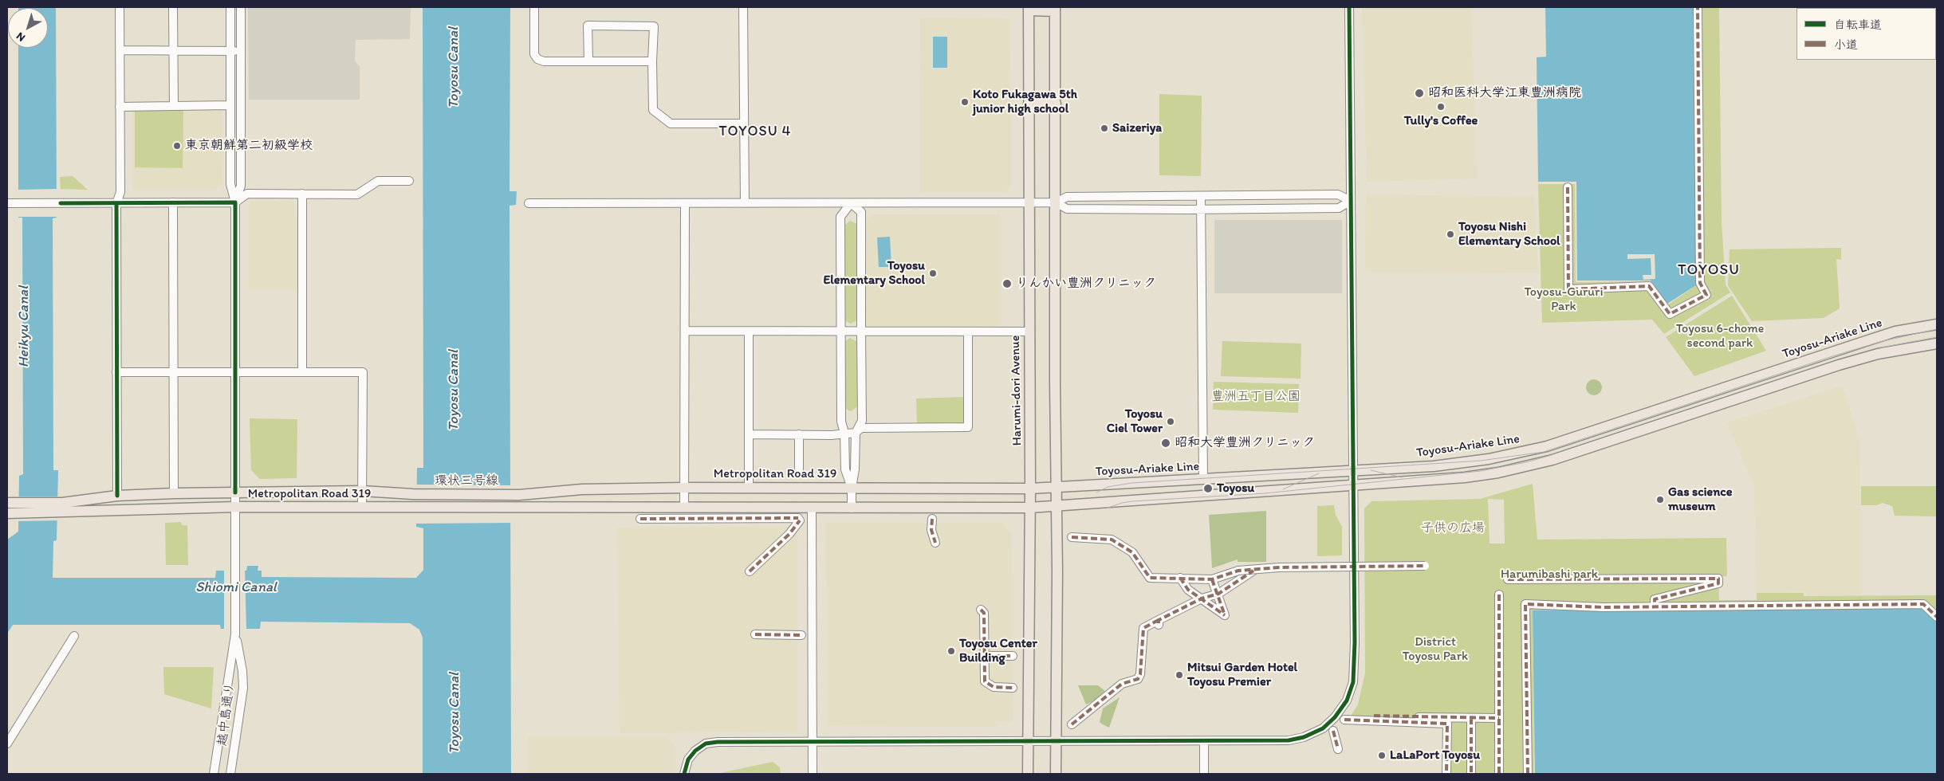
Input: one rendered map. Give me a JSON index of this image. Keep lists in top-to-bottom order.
{
  "streets": {
    "main road": [
      "Toyosu-Ariake Line",
      "Harumi-dori Avenue",
      "Metropolitan Road 319",
      "環状三号線"
    ],
    "street": ["越中島通り"]
  },
  "crossings": [
    ["Harumi-dori Avenue", "Metropolitan Road 319"],
    ["Metropolitan Road 319", "環状三号線"],
    ["Metropolitan Road 319", "越中島通り"]
  ],
  "districts": ["TOYOSU 4", "TOYOSU"],
  "water": ["Toyosu Canal", "Heikyu Canal", "Shiomi Canal"],
  "parks": [
    "Toyosu-Gururi Park",
    "Toyosu 6-chome second park",
    "豊洲五丁目公園",
    "子供の広場",
    "Harumibashi park",
    "District Toyosu Park"
  ],
  "places": [
    "昭和医科大学江東豊洲病院",
    "Koto Fukagawa 5th junior high school",
    "Tully's Coffee",
    "Saizeriya",
    "東京朝鮮第二初級学校",
    "Toyosu Nishi Elementary School",
    "Toyosu Elementary School",
    "りんかい豊洲クリニック",
    "Toyosu Ciel Tower",
    "昭和大学豊洲クリニック",
    "Toyosu",
    "Gas science museum",
    "Toyosu Center Building",
    "Mitsui Garden Hotel Toyosu Premier",
    "LaLaPort Toyosu"
  ],
  "legend": ["自転車道", "小道"],
  "north": "bottom left"
}
